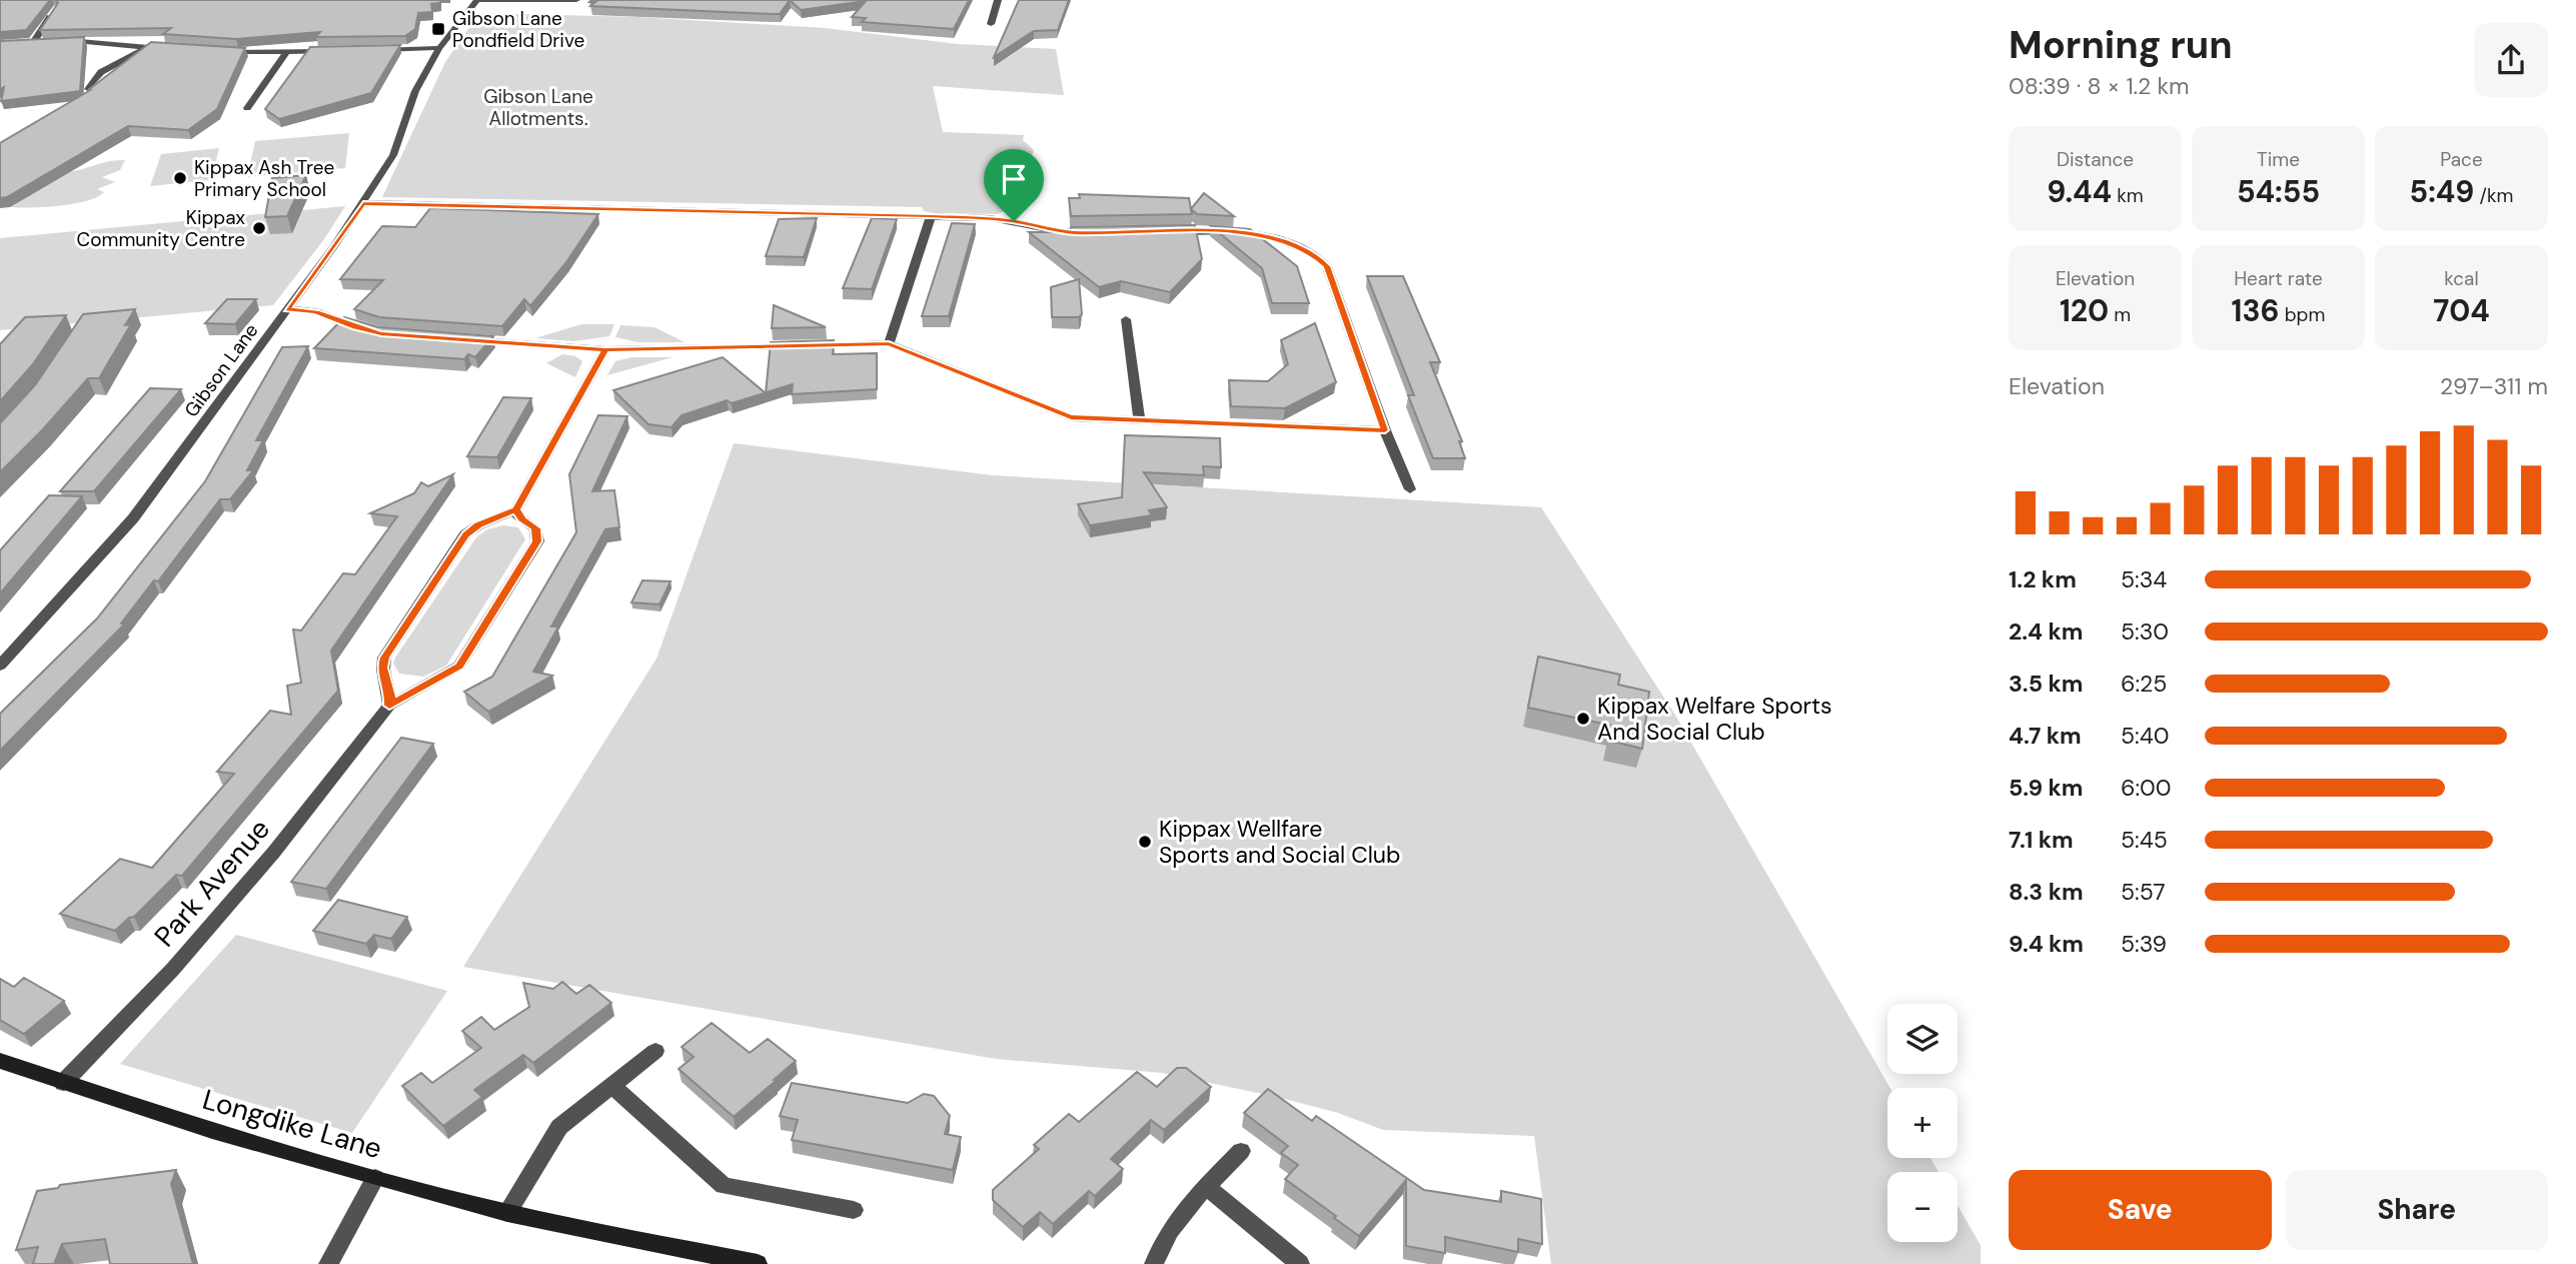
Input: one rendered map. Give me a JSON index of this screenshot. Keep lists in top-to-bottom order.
{
  "streets": {
    "main road": ["Longdike Lane"],
    "street": ["Gibson Lane", "Park Avenue"]
  },
  "crossings": [
    ["Park Avenue", "Longdike Lane"]
  ],
  "parks": ["Gibson Lane Allotments."],
  "places": {
    "transit": ["Gibson Lane Pondfield Drive"],
    "other": [
      "Kippax Ash Tree Primary School",
      "Kippax Community Centre",
      "Kippax Welfare Sports And Social Club",
      "Kippax Wellfare Sports and Social Club"
    ]
  },
  "page": {
    "heading": ["Morning run", "08:39 · 8 × 1.2 km"],
    "stats": [
      ["Distance", "9.44 km"],
      ["Time", "54:55"],
      ["Pace", "5:49 /km"],
      ["Elevation", "120 m"],
      ["Heart rate", "136 bpm"],
      ["kcal", "704"]
    ],
    "chart": ["Elevation", "297–311 m"],
    "list": [
      {
        "name": "1.2 km",
        "note": "5:34"
      },
      {
        "name": "2.4 km",
        "note": "5:30"
      },
      {
        "name": "3.5 km",
        "note": "6:25"
      },
      {
        "name": "4.7 km",
        "note": "5:40"
      },
      {
        "name": "5.9 km",
        "note": "6:00"
      },
      {
        "name": "7.1 km",
        "note": "5:45"
      },
      {
        "name": "8.3 km",
        "note": "5:57"
      },
      {
        "name": "9.4 km",
        "note": "5:39"
      }
    ],
    "map_buttons": ["+", "−"],
    "buttons": ["Save", "Share"]
  }
}
